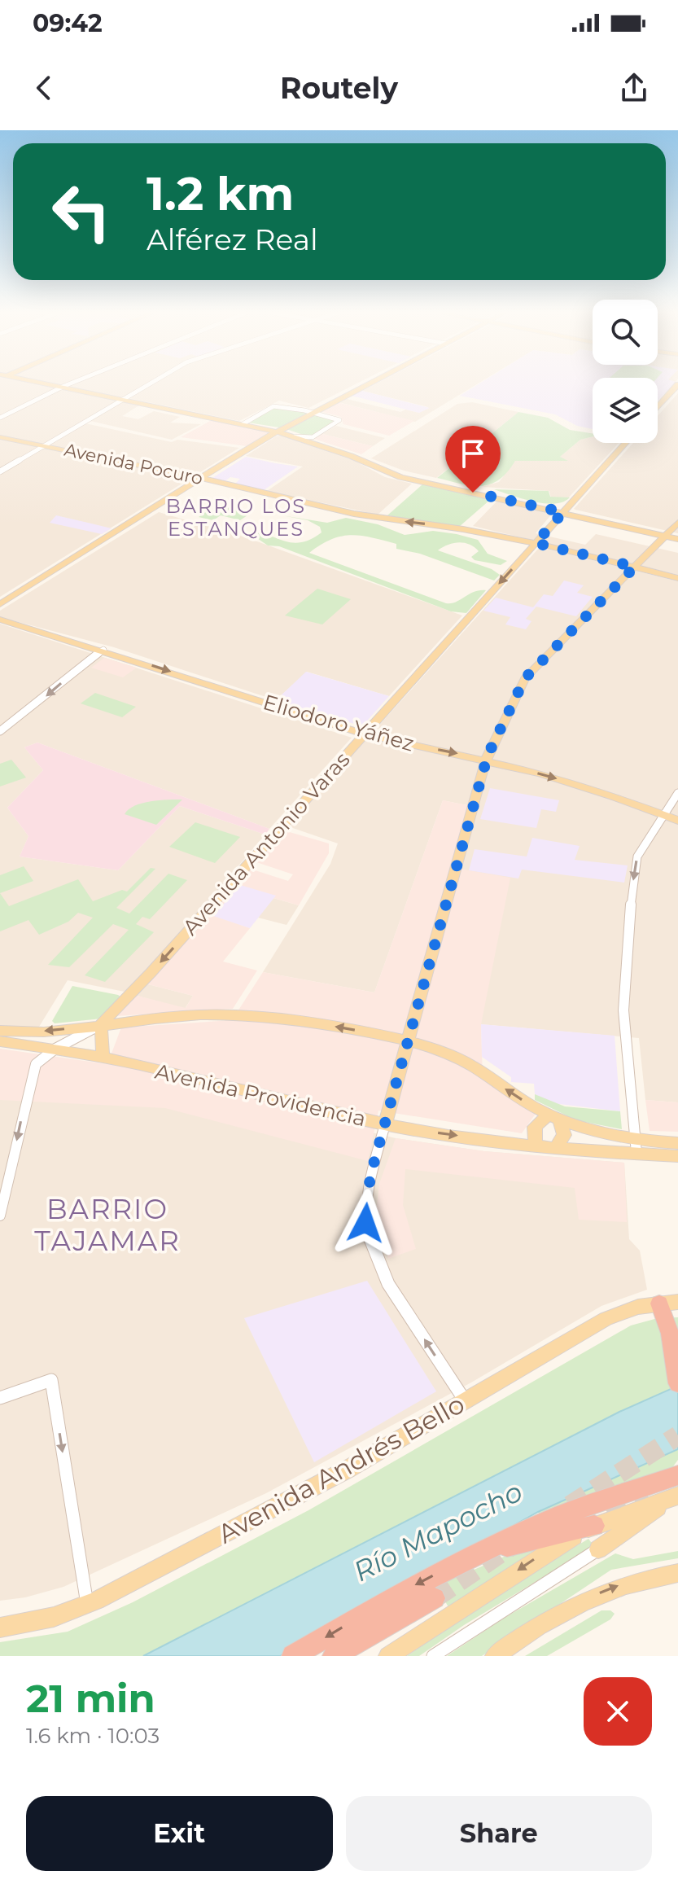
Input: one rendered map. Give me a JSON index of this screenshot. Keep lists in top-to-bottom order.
{
  "streets": {
    "main road": [
      "Avenida Pocuro",
      "Eliodoro Yáñez",
      "Avenida Antonio Varas",
      "Avenida Providencia",
      "Avenida Andrés Bello"
    ]
  },
  "crossings": [
    ["Avenida Pocuro", "Avenida Antonio Varas"],
    ["Eliodoro Yáñez", "Avenida Antonio Varas"]
  ],
  "one_way": ["Eliodoro Yáñez", "Avenida Antonio Varas"],
  "districts": ["BARRIO LOS ESTANQUES", "BARRIO TAJAMAR"],
  "water": ["Río Mapocho"],
  "page": {
    "status": "09:42",
    "header": "Routely",
    "turn": ["1.2 km", "Alférez Real"],
    "heading": ["21 min", "1.6 km · 10:03"],
    "buttons": ["Exit", "Share"]
  }
}
